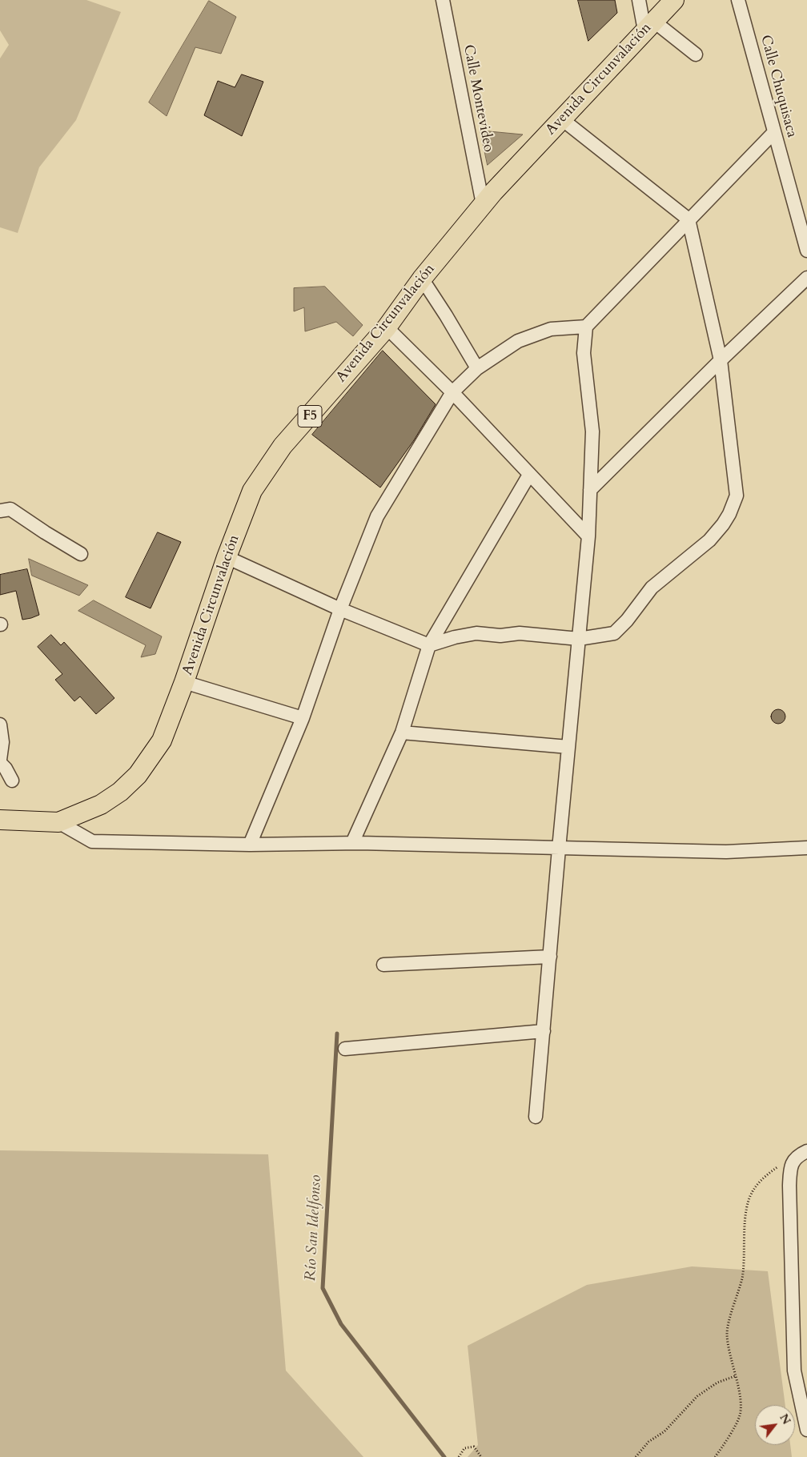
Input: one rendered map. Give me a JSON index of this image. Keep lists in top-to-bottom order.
{
  "streets": {
    "highway": ["Avenida Circunvalación", "F5"],
    "street": ["Calle Chuquisaca", "Calle Montevideo"]
  },
  "crossings": [
    ["Avenida Circunvalación", "Calle Montevideo"]
  ],
  "water": ["Río San Idelfonso"],
  "north": "top right"
}
